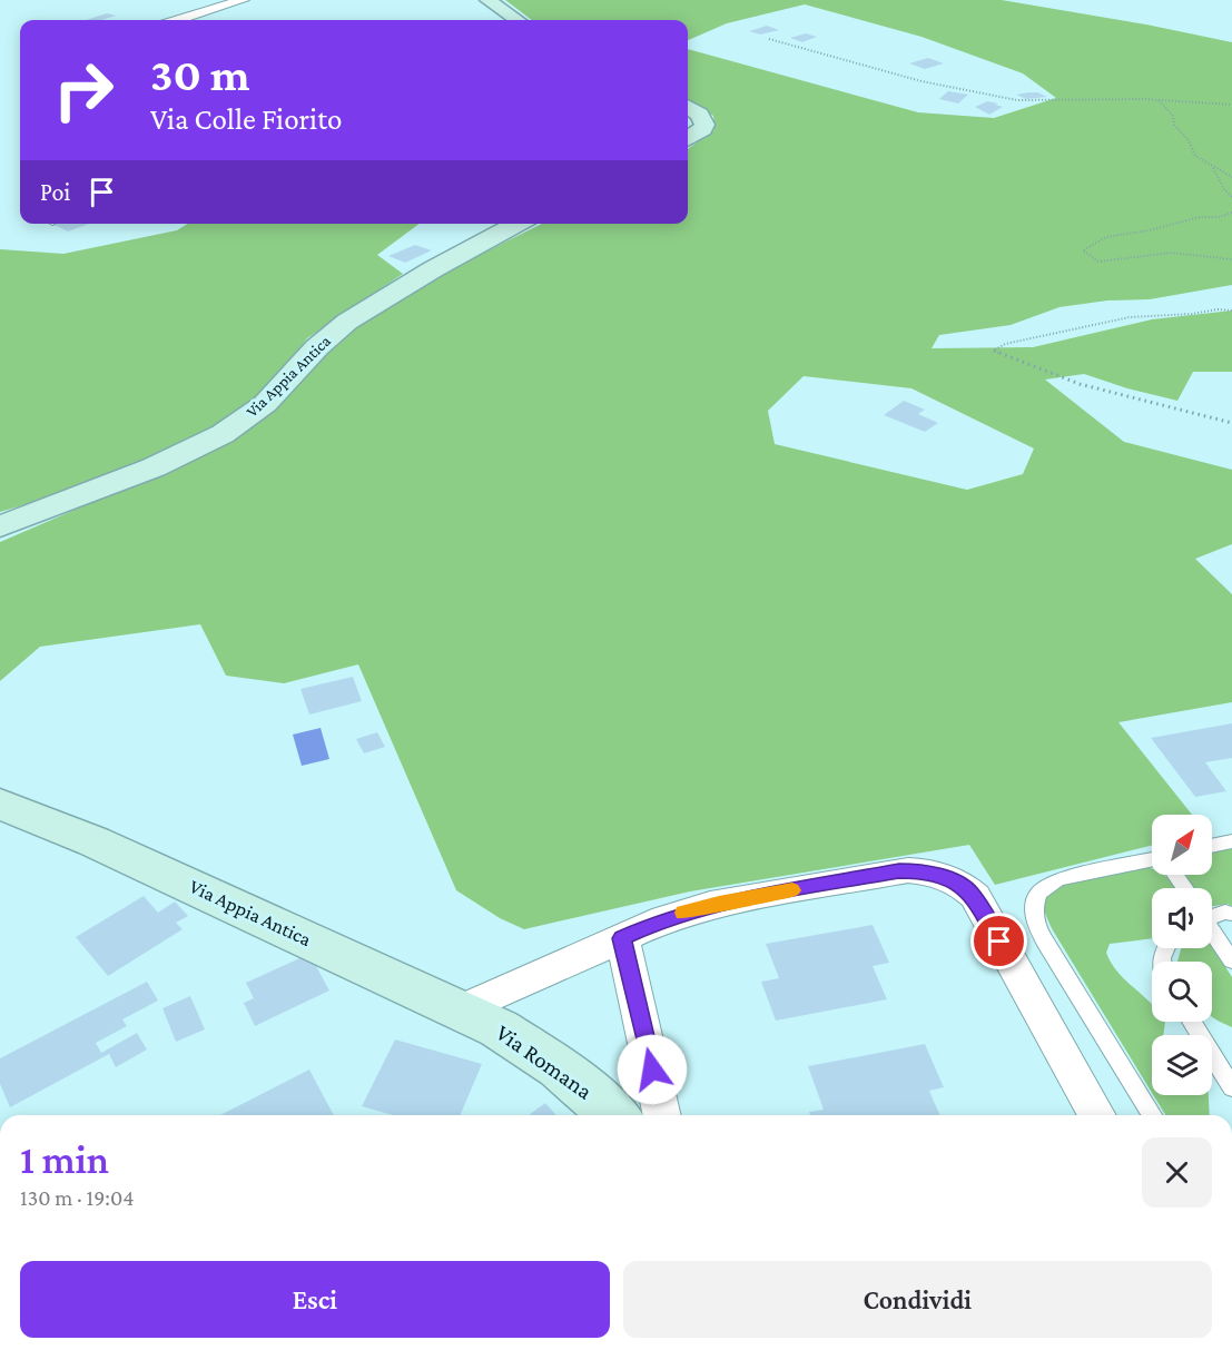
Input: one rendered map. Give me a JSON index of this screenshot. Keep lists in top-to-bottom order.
{
  "streets": {
    "street": ["Via Appia Antica", "Via Romana"]
  },
  "crossings": [
    ["Via Appia Antica", "Via Romana"]
  ],
  "north": "top right",
  "page": {
    "turn": ["30 m", "Via Colle Fiorito"],
    "then": "Poi",
    "heading": ["1 min", "130 m · 19:04"],
    "buttons": ["Esci", "Condividi"]
  }
}
